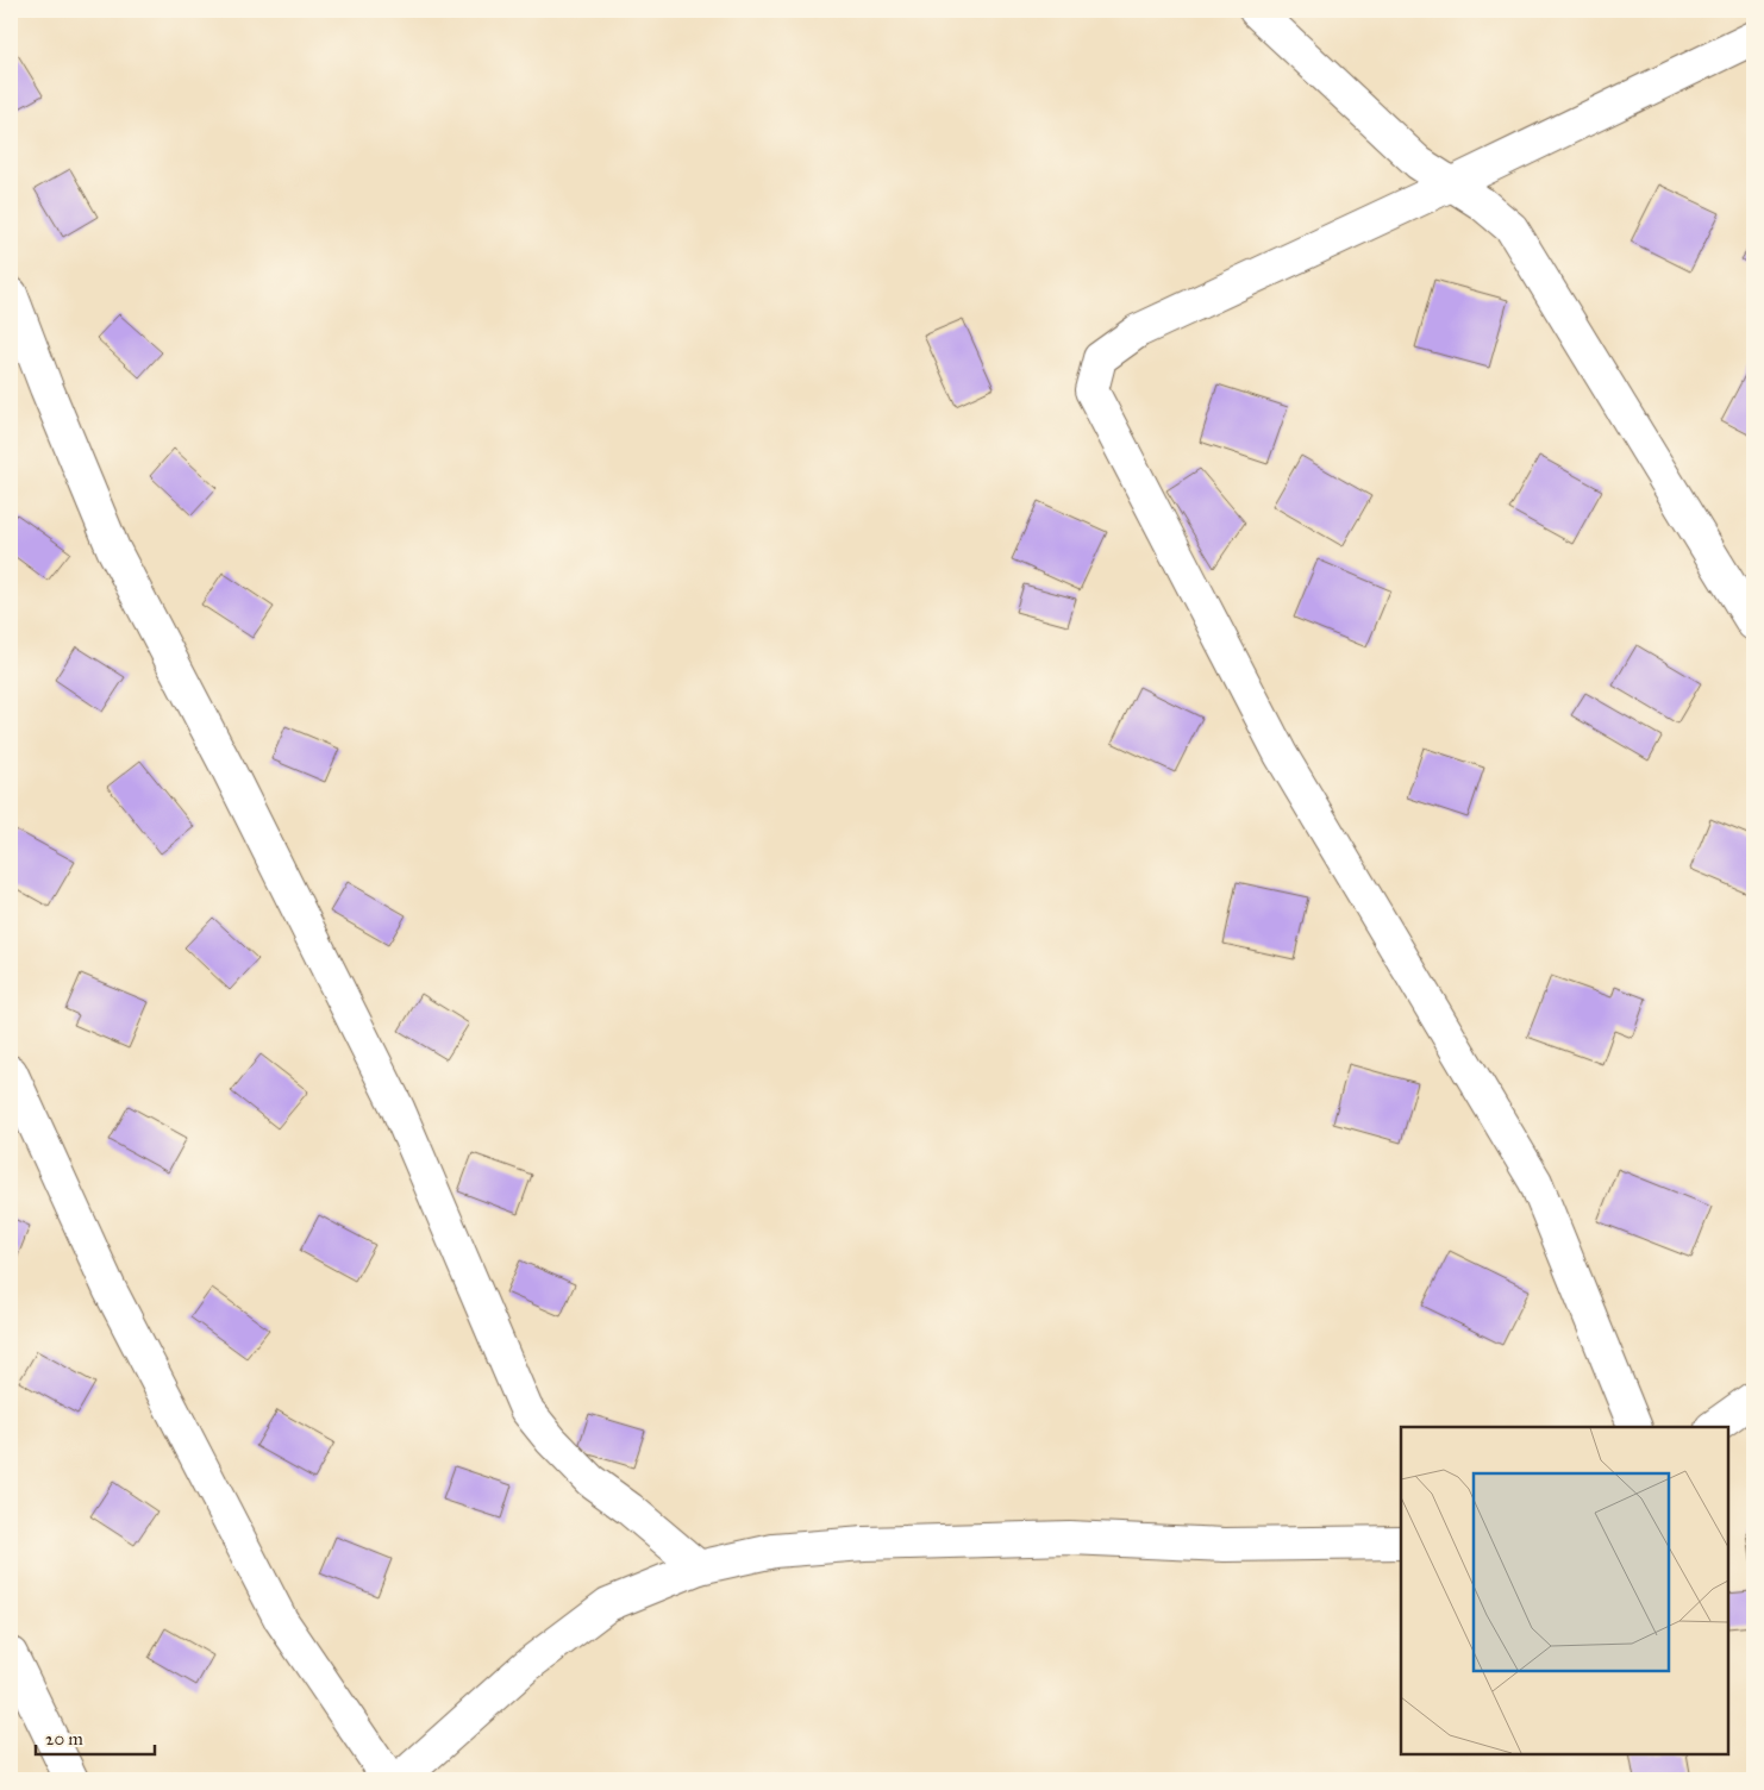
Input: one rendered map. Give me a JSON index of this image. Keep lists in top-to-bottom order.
{
  "scale_bar": "20 m"
}
